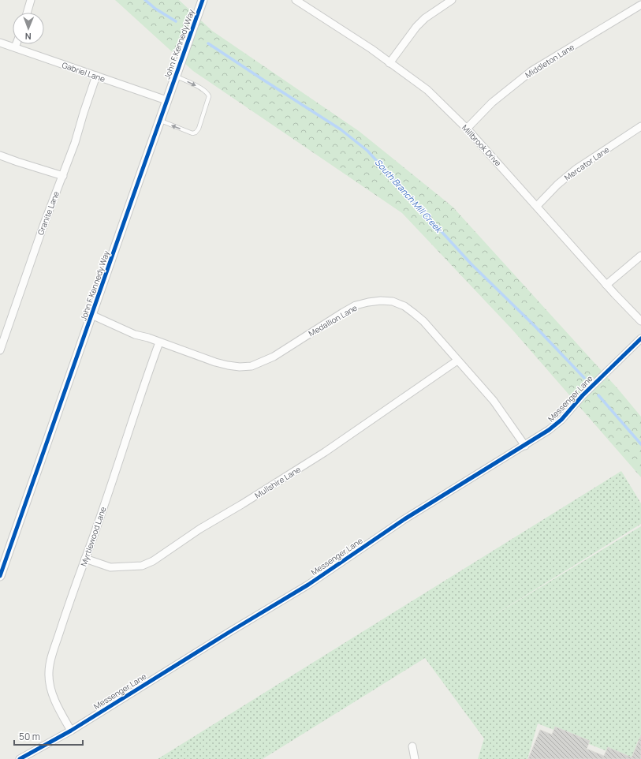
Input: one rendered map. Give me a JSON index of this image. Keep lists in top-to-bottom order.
{
  "streets": {
    "street": [
      "John F Kennedy Way",
      "Middleton Lane",
      "Gabriel Lane",
      "Millbrook Drive",
      "Mercator Lane",
      "Granite Lane",
      "Medallion Lane",
      "Messenger Lane",
      "Mullshire Lane",
      "Myrtlewood Lane"
    ]
  },
  "crossings": [
    ["John F Kennedy Way", "Gabriel Lane"],
    ["John F Kennedy Way", "Medallion Lane"],
    ["Middleton Lane", "Millbrook Drive"],
    ["Gabriel Lane", "Granite Lane"],
    ["Millbrook Drive", "Mercator Lane"],
    ["Medallion Lane", "Messenger Lane"],
    ["Medallion Lane", "Mullshire Lane"],
    ["Medallion Lane", "Myrtlewood Lane"],
    ["Messenger Lane", "Myrtlewood Lane"],
    ["Mullshire Lane", "Myrtlewood Lane"]
  ],
  "water": ["South Branch Mill Creek"],
  "scale_bar": "50 m",
  "north": "bottom"
}
